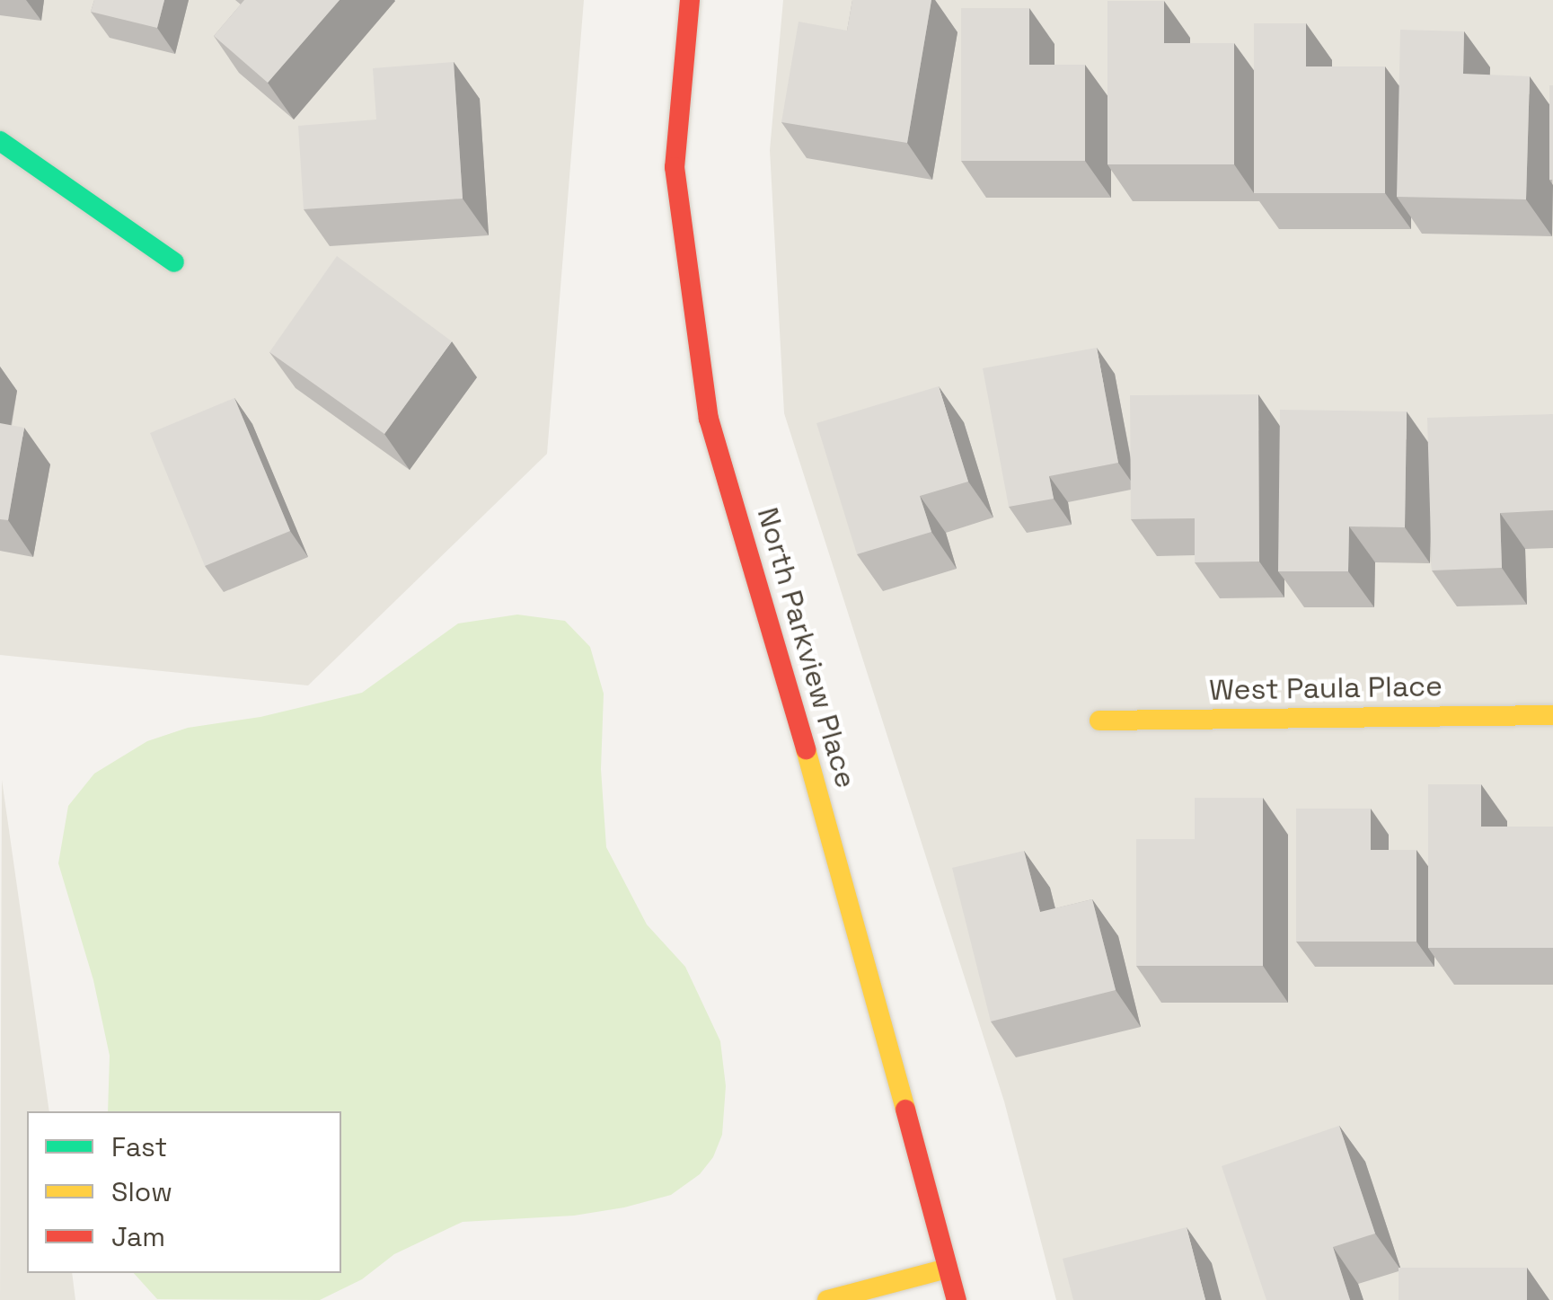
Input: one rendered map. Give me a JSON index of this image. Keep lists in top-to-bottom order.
{
  "streets": {
    "street": ["North Parkview Place", "West Paula Place"]
  },
  "legend": ["Fast", "Slow", "Jam"]
}
